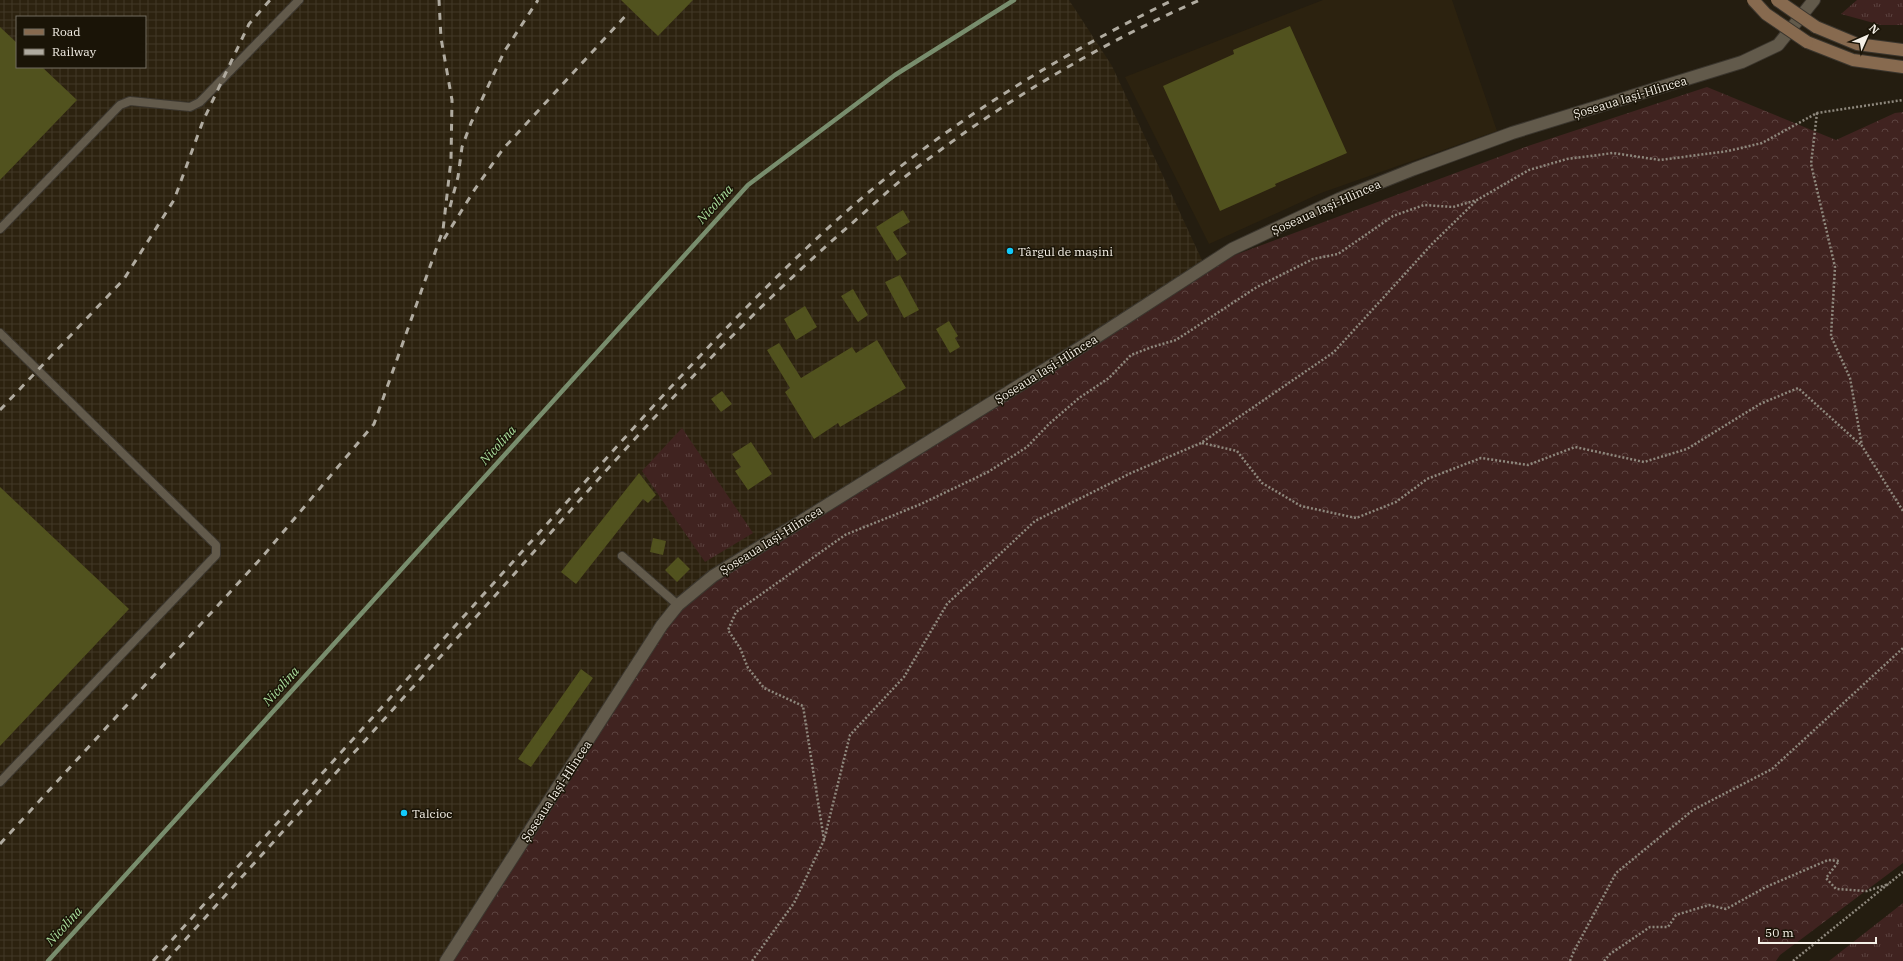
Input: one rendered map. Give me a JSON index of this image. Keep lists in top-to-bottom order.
{
  "streets": {
    "street": ["Șoseaua Iași-Hlincea"]
  },
  "water": ["Nicolina"],
  "places": ["Târgul de mașini", "Talcioc"],
  "legend": ["Road", "Railway"],
  "scale_bar": "50 m",
  "north": "top right"
}
